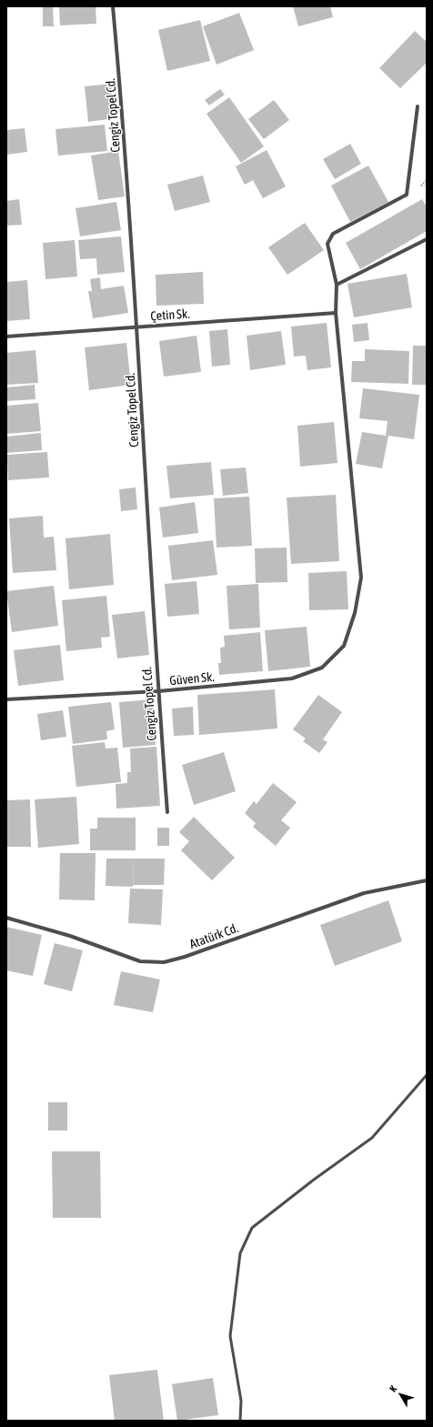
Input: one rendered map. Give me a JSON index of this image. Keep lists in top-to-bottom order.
{
  "streets": {
    "street": [
      "Cengiz Topel Cd.",
      "Çetin Sk.",
      "Güven Sk.",
      "Atatürk Cd."
    ]
  },
  "crossings": [
    ["Cengiz Topel Cd.", "Çetin Sk."],
    ["Cengiz Topel Cd.", "Güven Sk."],
    ["Çetin Sk.", "Güven Sk."]
  ],
  "north": "top left"
}
